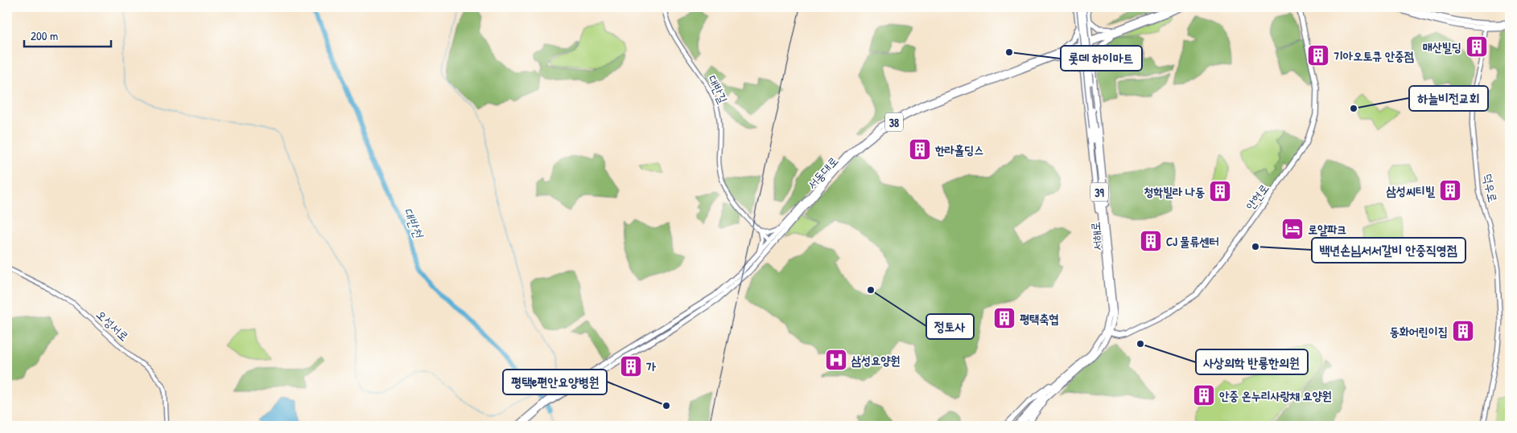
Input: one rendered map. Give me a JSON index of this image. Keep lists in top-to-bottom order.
{
  "streets": {
    "main road": [
      "38",
      "서동대로",
      "39",
      "안현로",
      "서해로"
    ],
    "street": ["대반길", "덕우로", "오성서로"]
  },
  "crossings": [
    ["대반길", "서동대로"],
    ["안현로", "서해로"]
  ],
  "water": ["대반천"],
  "places": {
    "building": [
      "매산빌딩",
      "기아오토큐 안중점",
      "한라홀딩스",
      "삼성씨티빌",
      "청학빌라 나동",
      "CJ 물류센터",
      "평택축협",
      "동화어린이집",
      "가",
      "안중 온누리사랑채 요양원"
    ],
    "other": [
      "롯데 하이마트",
      "하늘비전교회",
      "백년손님서서갈비 안중직영점",
      "정토사",
      "사상의학 반룡한의원",
      "평택e편안요양병원"
    ],
    "hotel": ["로얄파크"],
    "hospital": ["삼성요양원"]
  },
  "scale_bar": "200 m"
}
